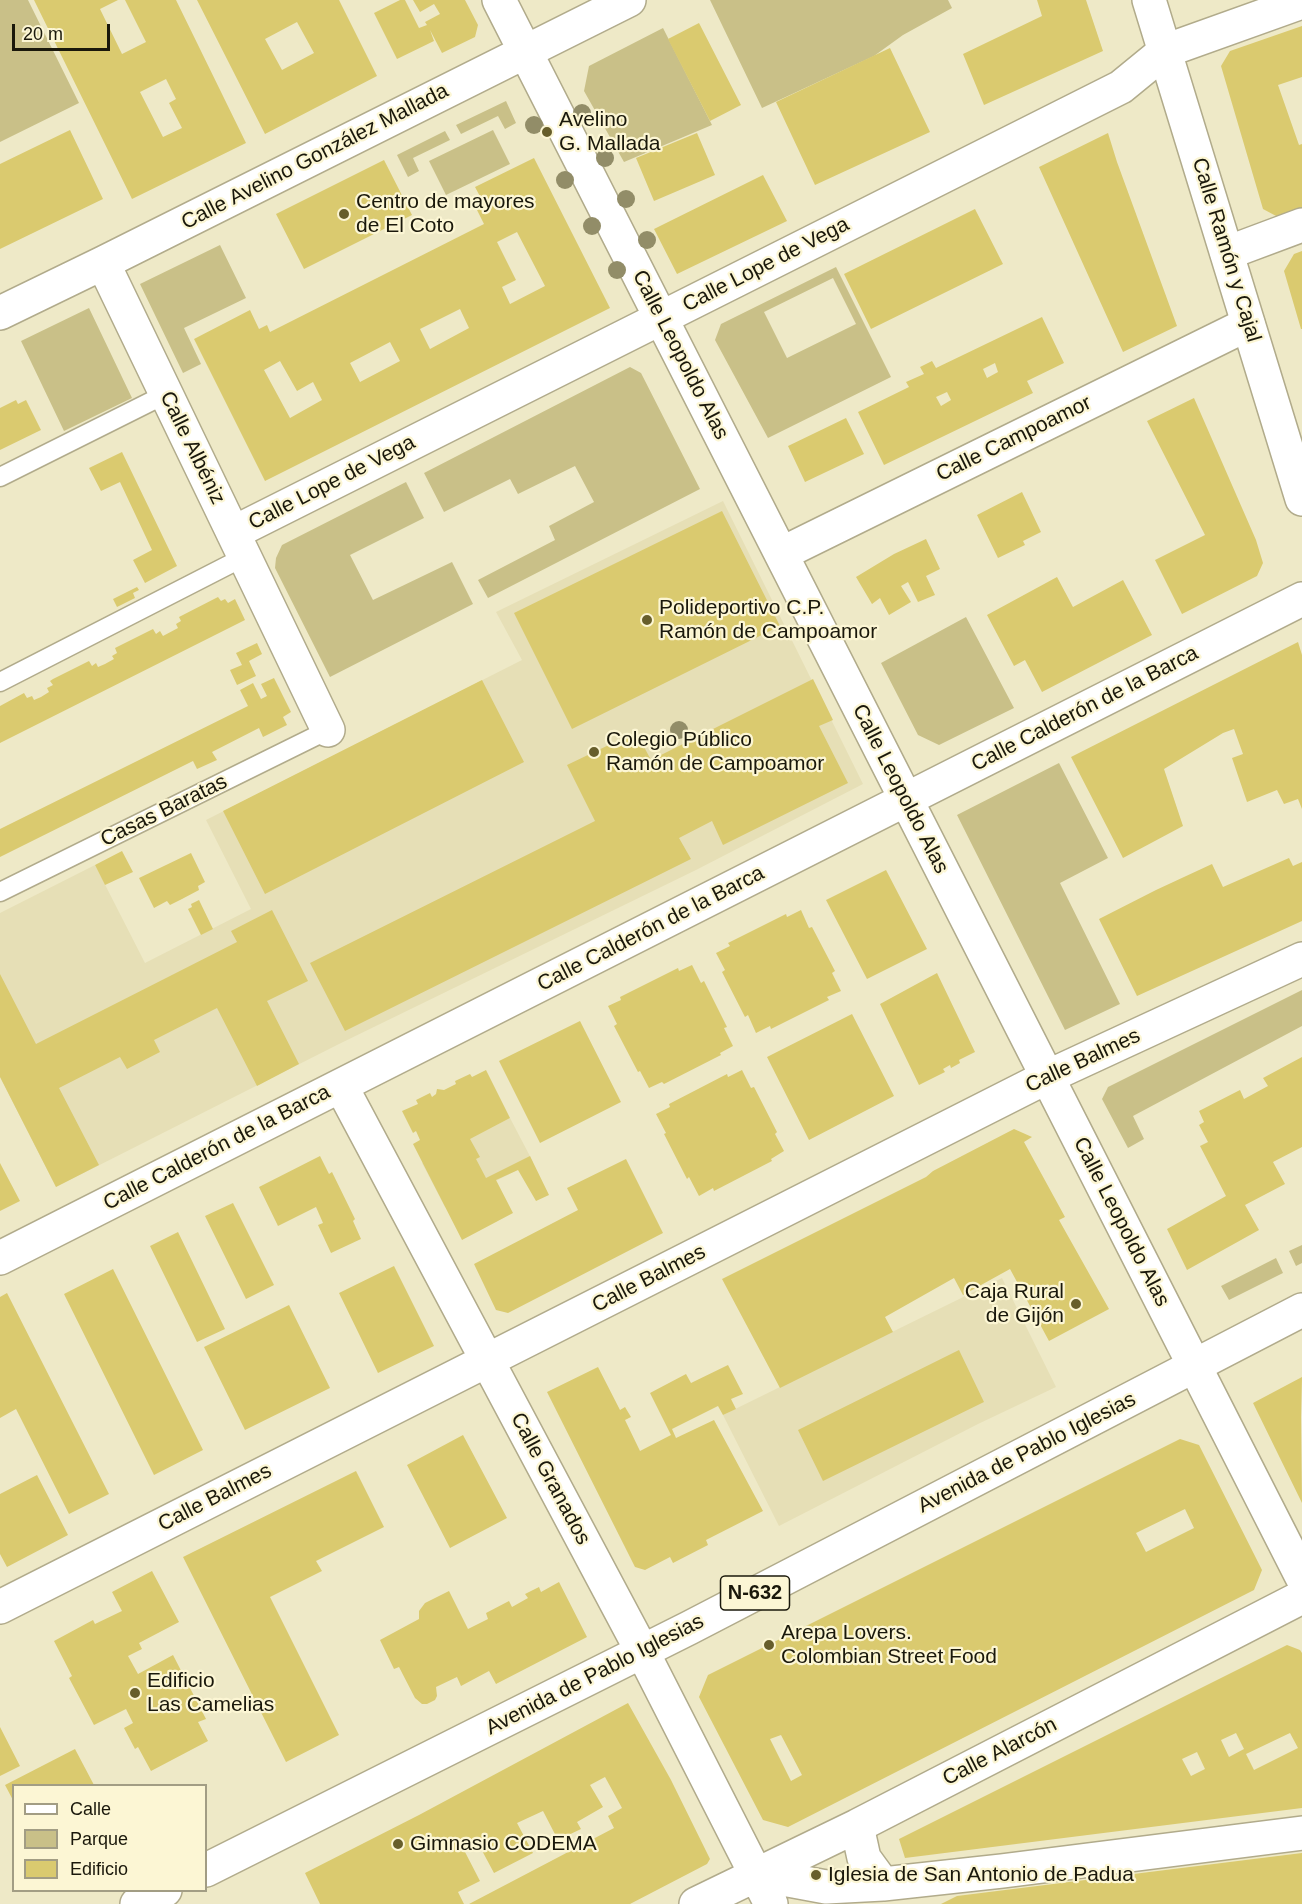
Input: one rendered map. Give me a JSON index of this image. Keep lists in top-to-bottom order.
{
  "streets": {
    "street": [
      "Calle Avelino González Mallada",
      "Calle Ramón y Cajal",
      "Calle Lope de Vega",
      "Calle Leopoldo Alas",
      "Calle Campoamor",
      "Calle Albéniz",
      "Calle Calderón de la Barca",
      "Calle Balmes",
      "Avenida de Pablo Iglesias",
      "Calle Granados",
      "N-632",
      "Calle Alarcón"
    ],
    "lane": ["Casas Baratas"]
  },
  "crossings": [
    ["Calle Avelino González Mallada", "Calle Leopoldo Alas"],
    ["Calle Avelino González Mallada", "Calle Albéniz"],
    ["Calle Ramón y Cajal", "Calle Lope de Vega"],
    ["Calle Ramón y Cajal", "Calle Campoamor"],
    ["Calle Lope de Vega", "Calle Leopoldo Alas"],
    ["Calle Lope de Vega", "Calle Albéniz"],
    ["Calle Leopoldo Alas", "Calle Campoamor"],
    ["Calle Leopoldo Alas", "Calle Calderón de la Barca"],
    ["Calle Leopoldo Alas", "Calle Balmes"],
    ["Calle Leopoldo Alas", "Avenida de Pablo Iglesias"],
    ["Calle Albéniz", "Casas Baratas"],
    ["Calle Calderón de la Barca", "Calle Granados"],
    ["Calle Balmes", "Calle Granados"],
    ["Avenida de Pablo Iglesias", "Calle Granados"],
    ["Calle Granados", "Calle Alarcón"]
  ],
  "places": [
    "Avelino G. Mallada",
    "Centro de mayores de El Coto",
    "Polideportivo C.P. Ramón de Campoamor",
    "Colegio Público Ramón de Campoamor",
    "Caja Rural de Gijón",
    "Arepa Lovers. Colombian Street Food",
    "Edificio Las Camelias",
    "Gimnasio CODEMA",
    "Iglesia de San Antonio de Padua"
  ],
  "legend": ["Calle", "Parque", "Edificio"],
  "scale_bar": "20 m"
}
